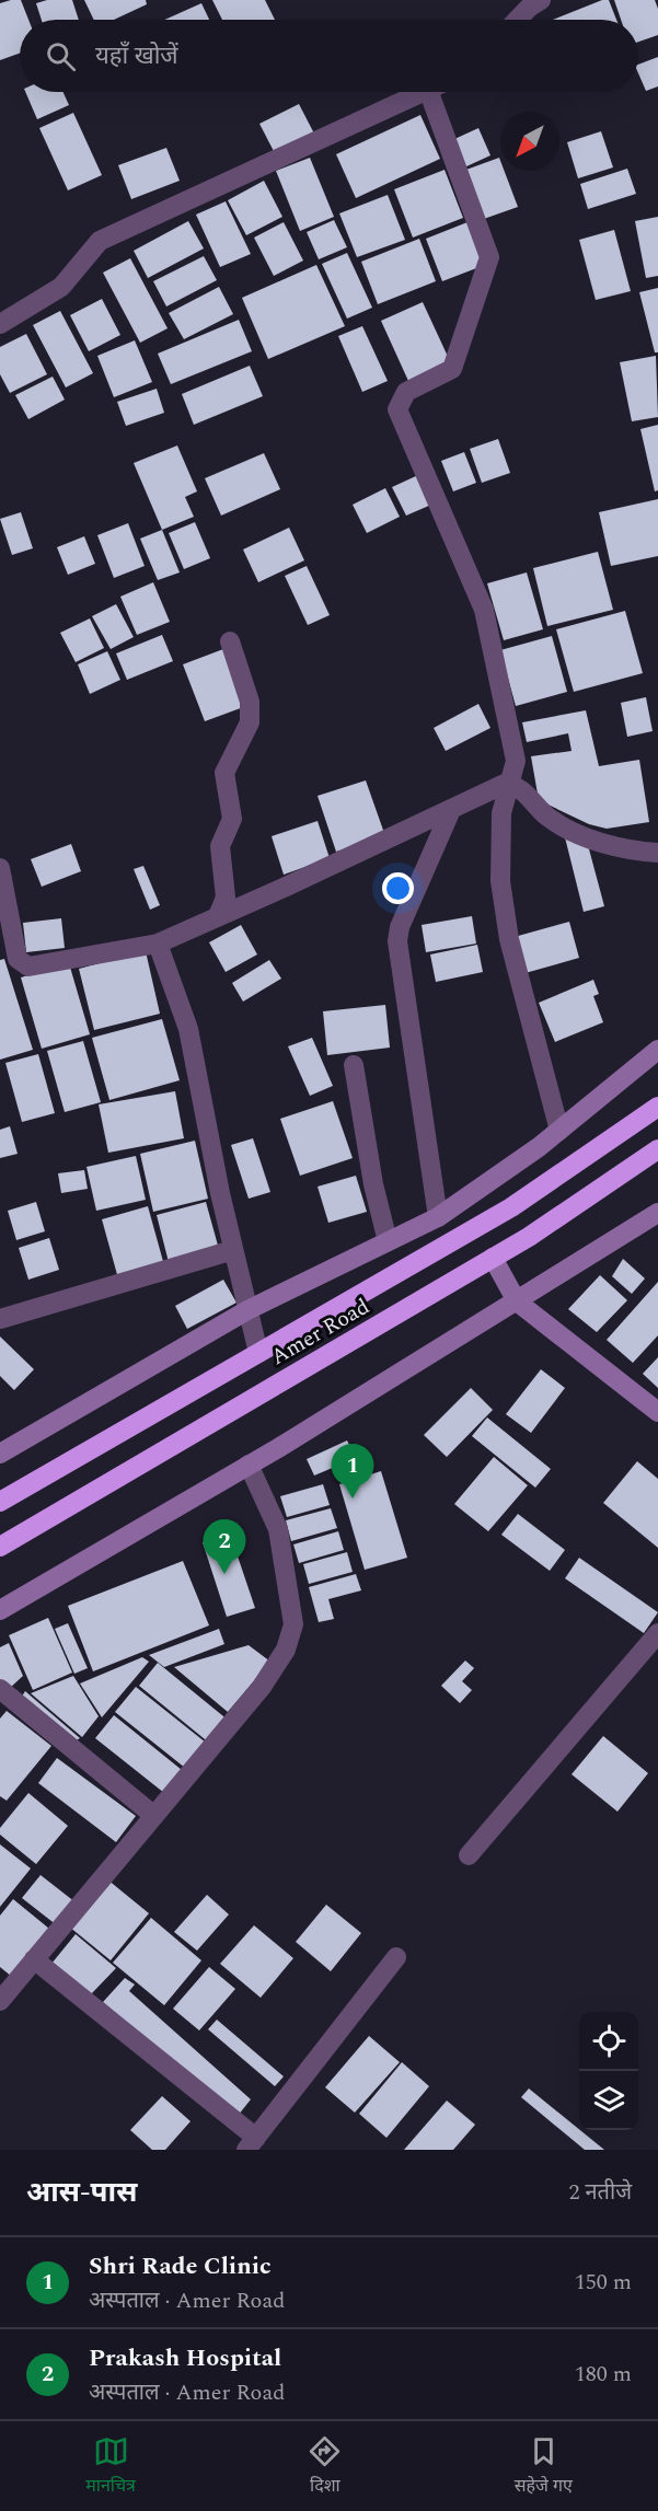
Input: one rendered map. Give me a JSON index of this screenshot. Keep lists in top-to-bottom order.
{
  "streets": {
    "highway": ["Amer Road"]
  },
  "north": "bottom left",
  "page": {
    "search": "यहाँ खोजें",
    "pins": ["1", "2"],
    "heading": ["आस-पास", "2 नतीजे"],
    "list": [
      {
        "mark": "1",
        "name": "Shri Rade Clinic",
        "note": "अस्पताल · Amer Road",
        "value": "150 m"
      },
      {
        "mark": "2",
        "name": "Prakash Hospital",
        "note": "अस्पताल · Amer Road",
        "value": "180 m"
      }
    ],
    "nav": ["मानचित्र", "दिशा", "सहेजे गए"]
  }
}
